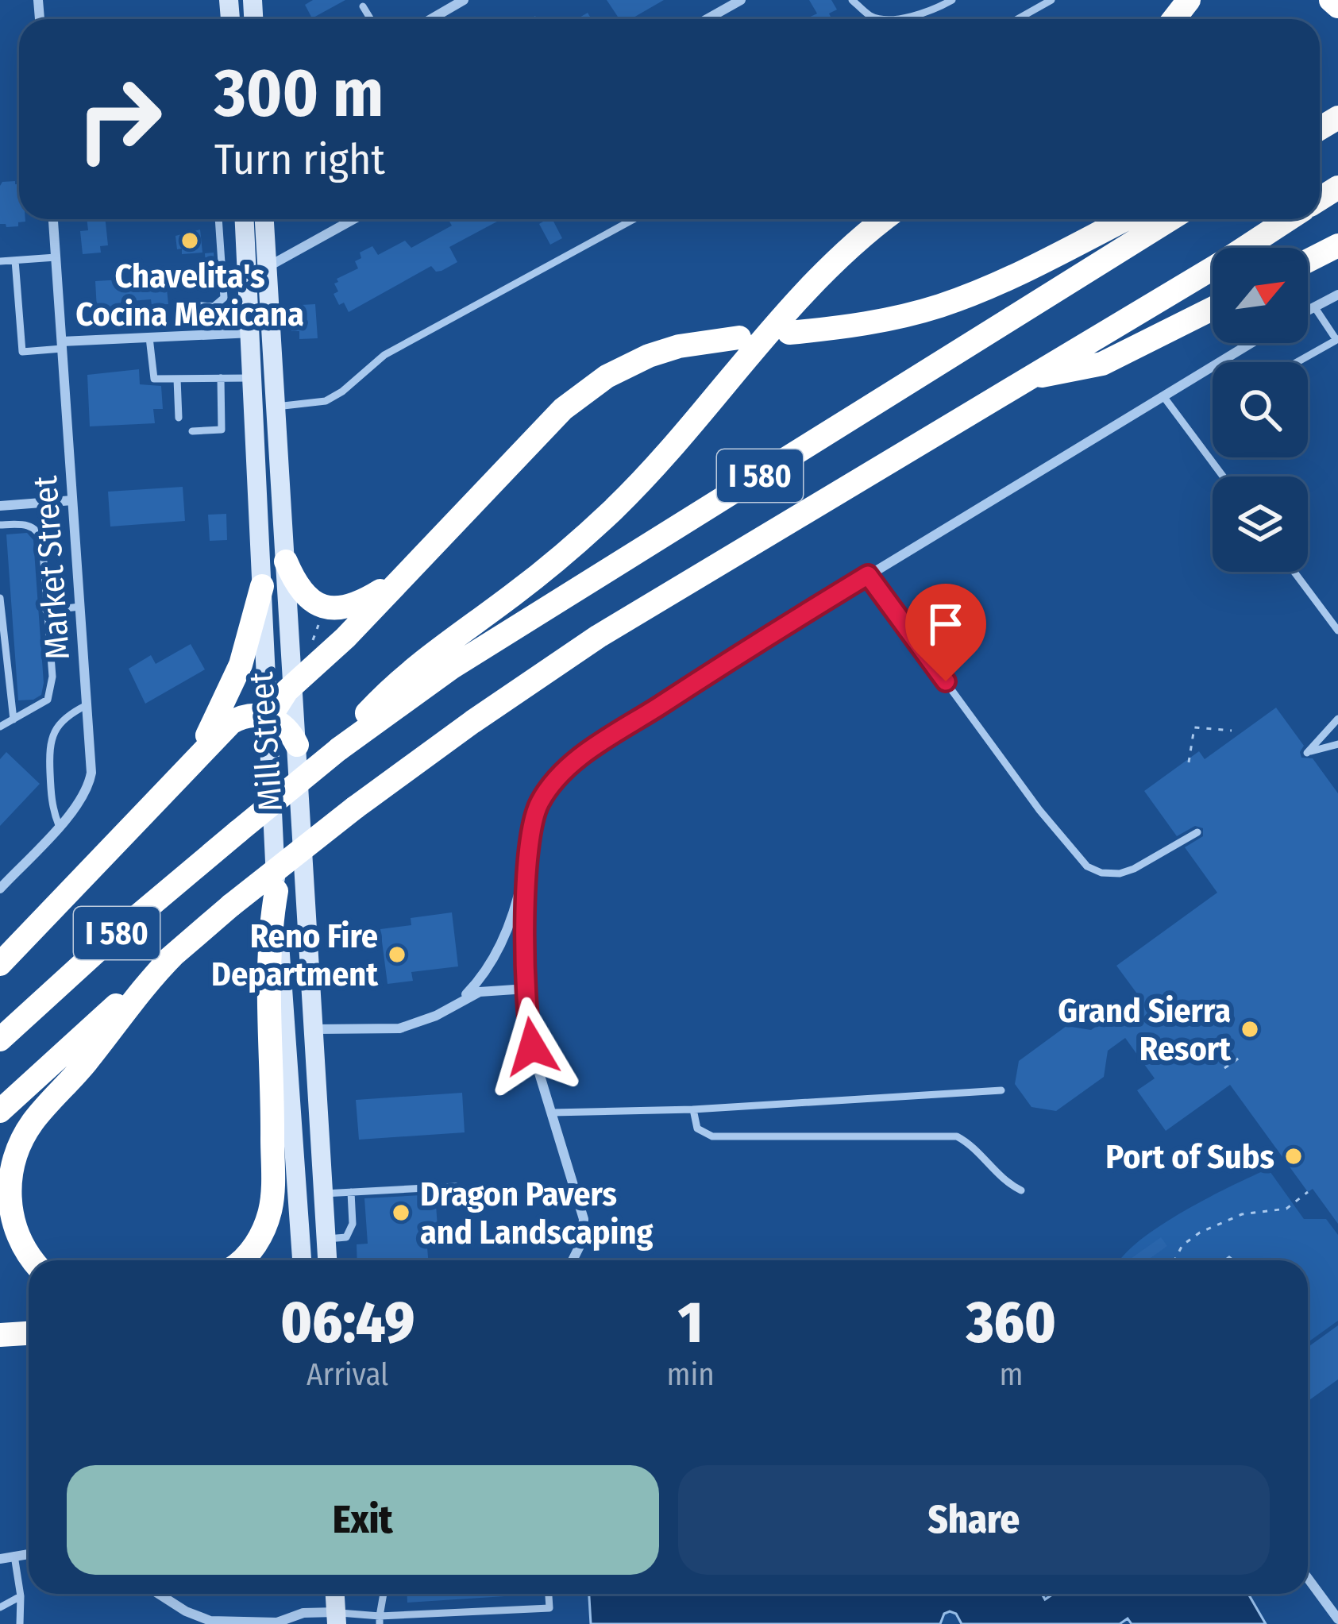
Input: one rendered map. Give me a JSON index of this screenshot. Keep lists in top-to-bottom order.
{
  "streets": {
    "highway": ["I 580"],
    "main road": ["Mill Street"],
    "street": ["Market Street"]
  },
  "places": [
    "Chavelita's Cocina Mexicana",
    "Reno Fire Department",
    "Grand Sierra Resort",
    "Port of Subs",
    "Dragon Pavers and Landscaping"
  ],
  "north": "top right",
  "page": {
    "turn": ["300 m", "Turn right"],
    "eta": [
      "06:49",
      "Arrival",
      "1",
      "min",
      "360",
      "m"
    ],
    "buttons": ["Exit", "Share"]
  }
}
